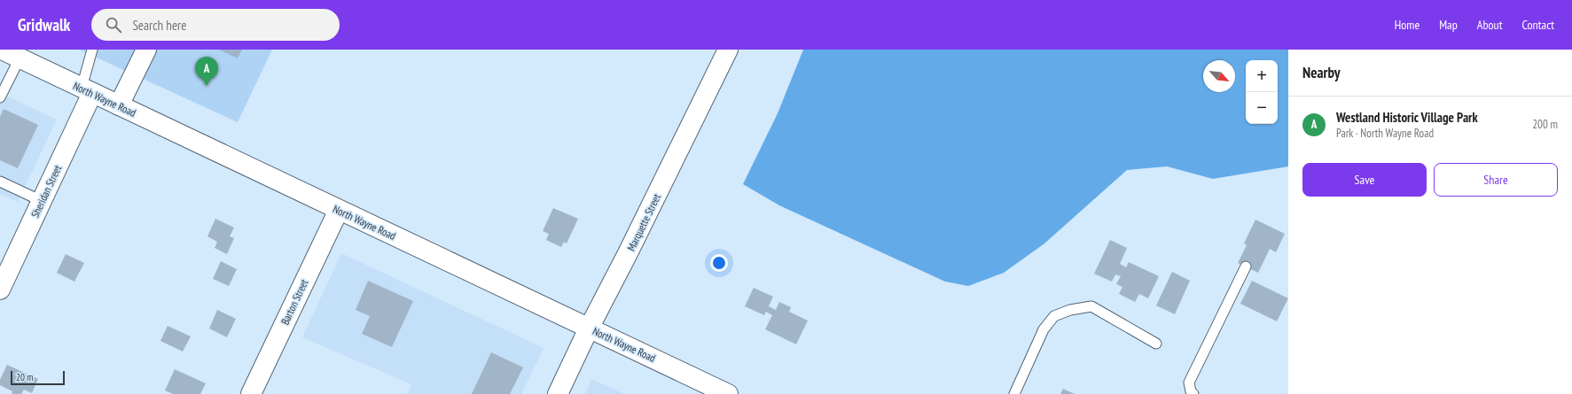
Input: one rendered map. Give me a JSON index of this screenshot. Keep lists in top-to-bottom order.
{
  "streets": {
    "street": [
      "North Wayne Road",
      "Sheridan Street",
      "Marquette Street",
      "Barton Street"
    ]
  },
  "crossings": [
    ["North Wayne Road", "Sheridan Street"],
    ["North Wayne Road", "Marquette Street"],
    ["North Wayne Road", "Barton Street"]
  ],
  "scale_bar": "20 m",
  "north": "bottom right",
  "page": {
    "header": "Gridwalk",
    "search": "Search here",
    "nav": [
      "Home",
      "Map",
      "About",
      "Contact"
    ],
    "heading": "Nearby",
    "pins": "A",
    "map_buttons": ["+", "−"],
    "list": [
      {
        "mark": "A",
        "name": "Westland Historic Village Park",
        "note": "Park · North Wayne Road",
        "value": "200 m"
      }
    ],
    "buttons": ["Save", "Share"],
    "scale": "20 m"
  }
}
